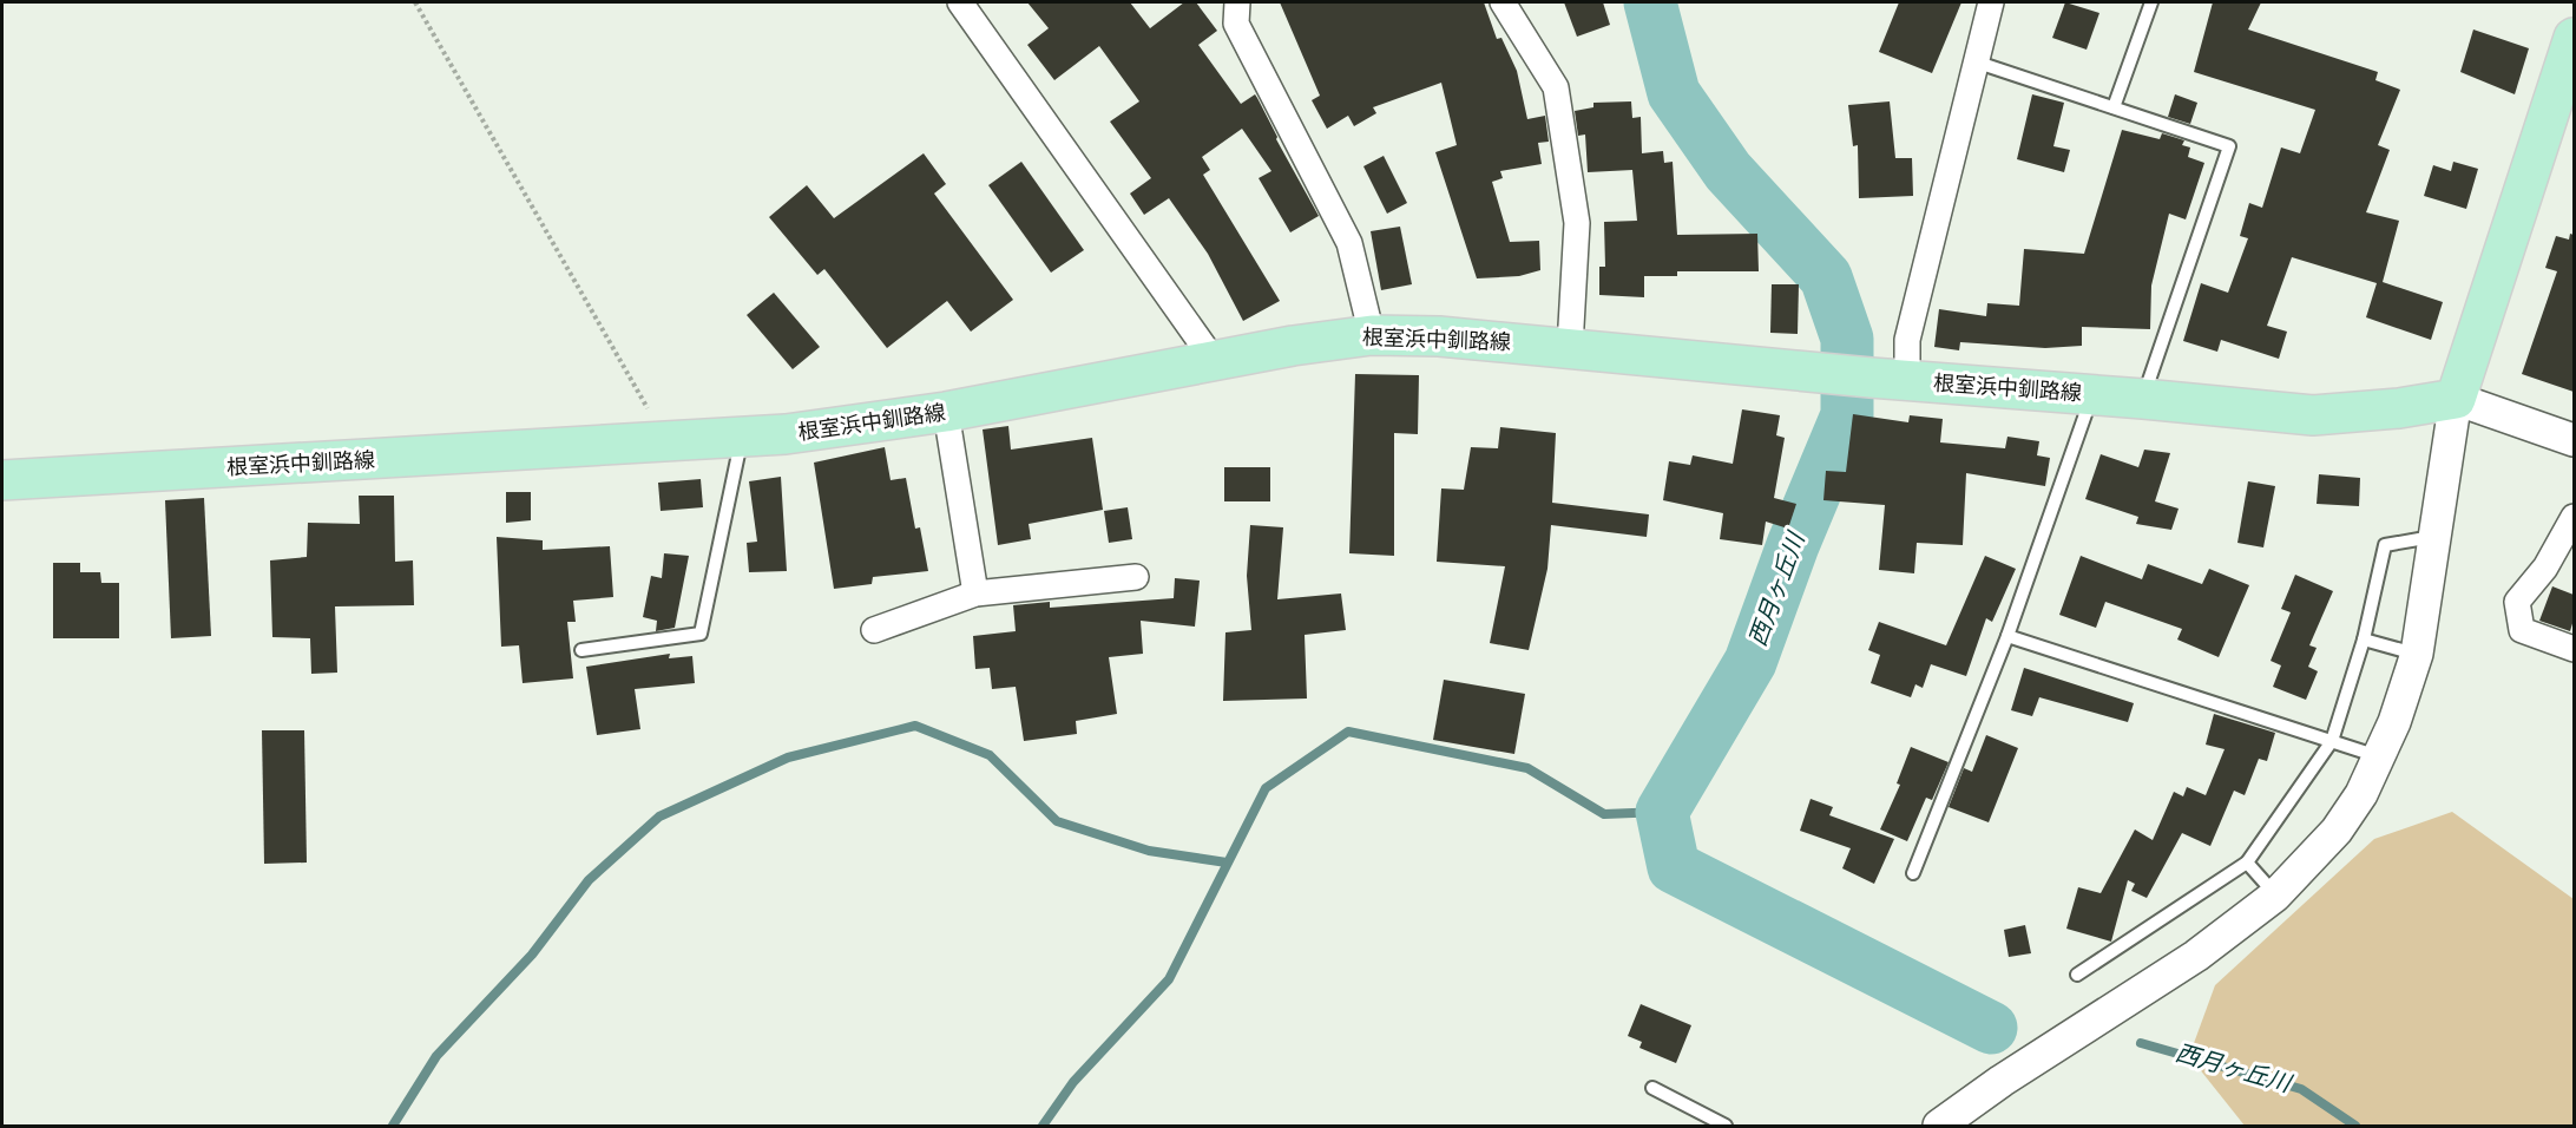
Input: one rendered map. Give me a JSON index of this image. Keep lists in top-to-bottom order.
{
  "streets": {
    "main road": ["根室浜中釧路線"]
  },
  "water": ["西月ヶ丘川"]
}
